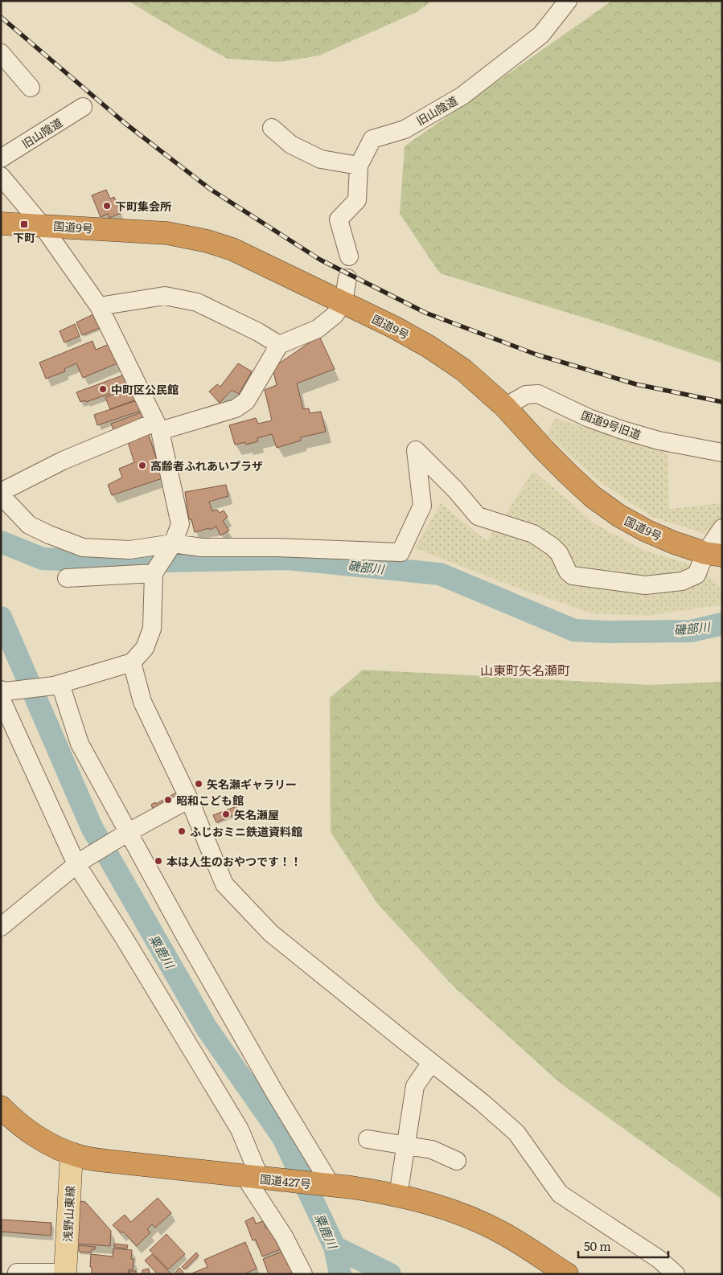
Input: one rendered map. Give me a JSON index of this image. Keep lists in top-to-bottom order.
{
  "streets": {
    "highway": ["国道9号", "国道427号"],
    "main road": ["浅野山東線"],
    "street": ["旧山陰道", "国道9号旧道"]
  },
  "crossings": [
    ["国道9号", "国道9号旧道"],
    ["国道427号", "浅野山東線"]
  ],
  "districts": ["山東町矢名瀬町"],
  "water": ["磯部川", "粟鹿川"],
  "places": {
    "other": [
      "下町集会所",
      "中町区公民館",
      "高齢者ふれあいプラザ",
      "矢名瀬ギャラリー",
      "昭和こども館",
      "矢名瀬屋",
      "ふじおミニ鉄道資料館",
      "本は人生のおやつです！！"
    ],
    "transit": ["下町"]
  },
  "scale_bar": "50 m"
}
